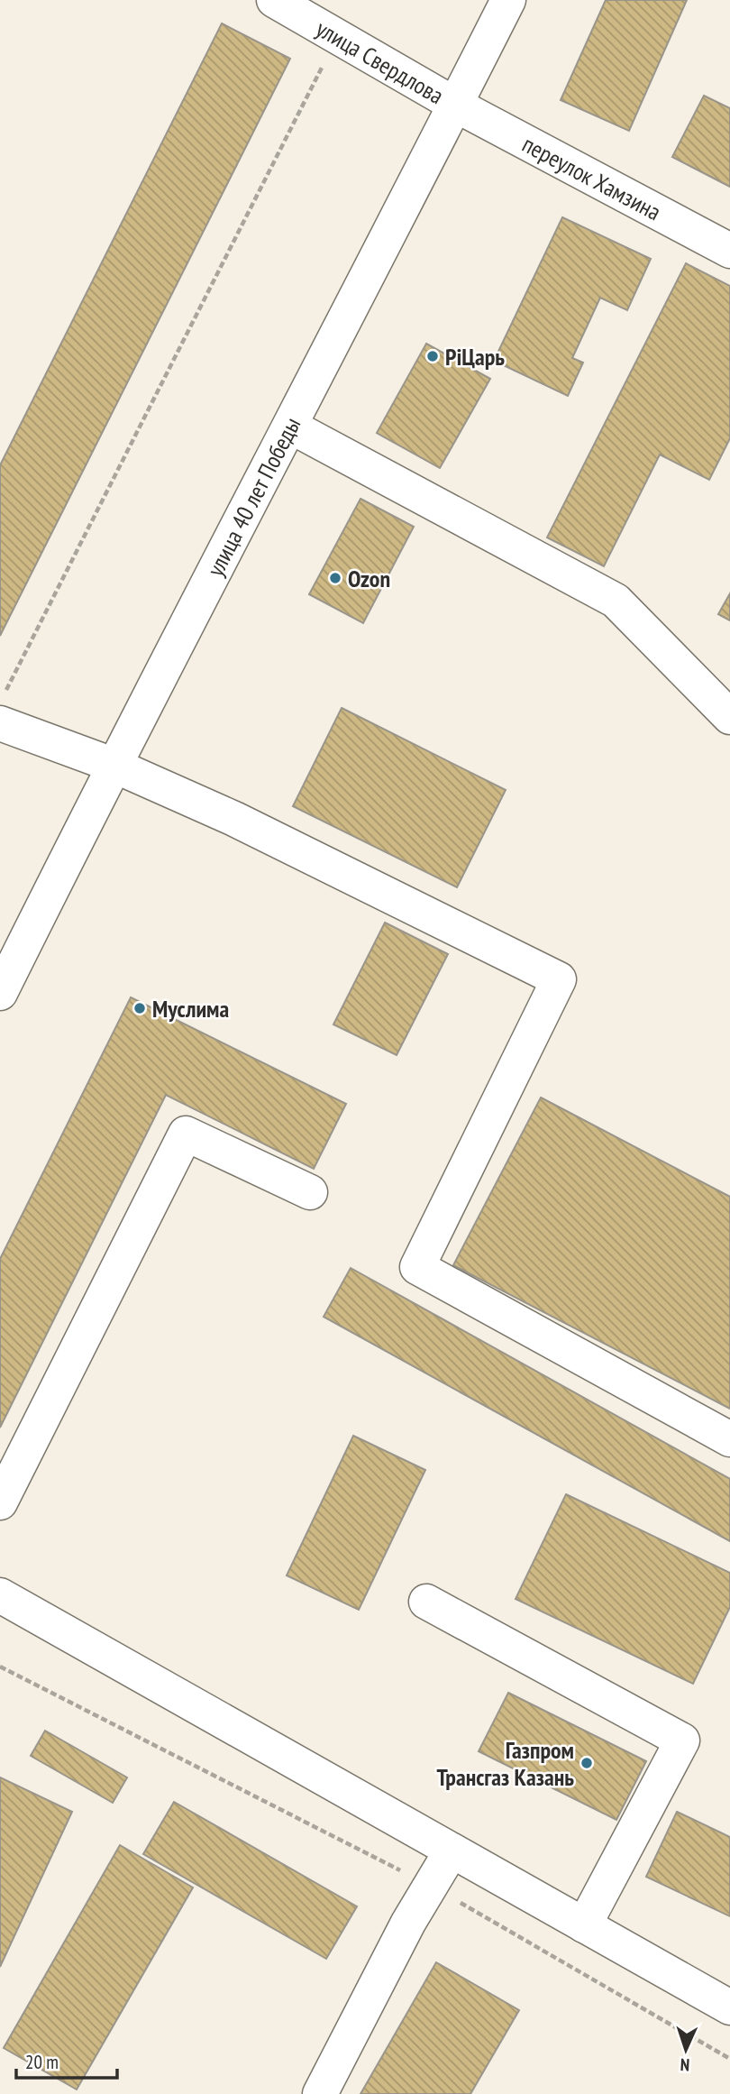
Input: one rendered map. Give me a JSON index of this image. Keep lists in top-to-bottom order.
{
  "streets": {
    "street": ["улица Свердлова", "переулок Хамзина", "улица 40 лет Победы"]
  },
  "crossings": [
    ["улица Свердлова", "переулок Хамзина"],
    ["улица Свердлова", "улица 40 лет Победы"],
    ["переулок Хамзина", "улица 40 лет Победы"]
  ],
  "places": [
    "PiЦарь",
    "Ozon",
    "Муслима",
    "Газпром Трансгаз Казань"
  ],
  "scale_bar": "20 m",
  "north": "bottom"
}
